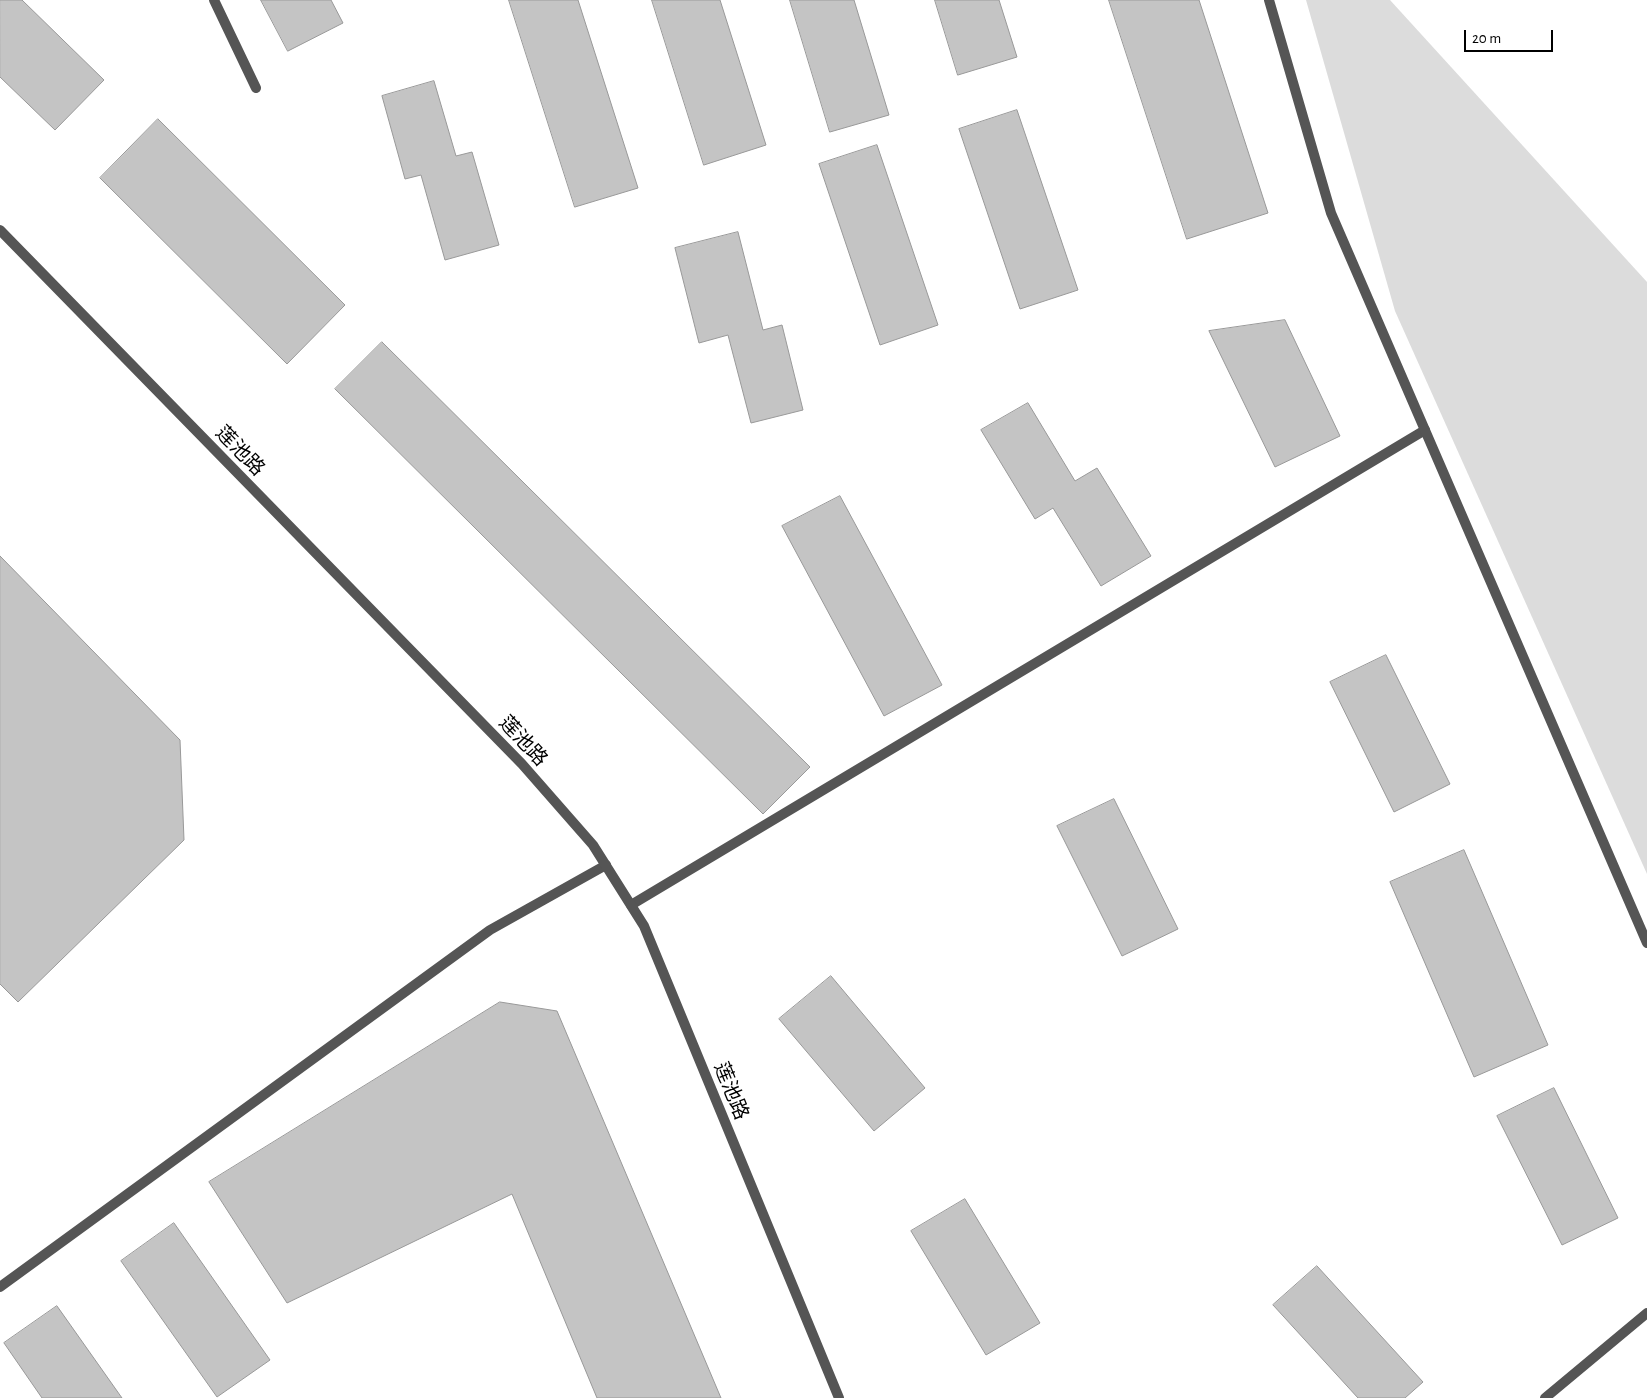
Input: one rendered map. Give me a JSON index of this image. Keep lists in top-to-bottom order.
{
  "streets": {
    "street": ["莲池路"]
  },
  "scale_bar": "20 m"
}
